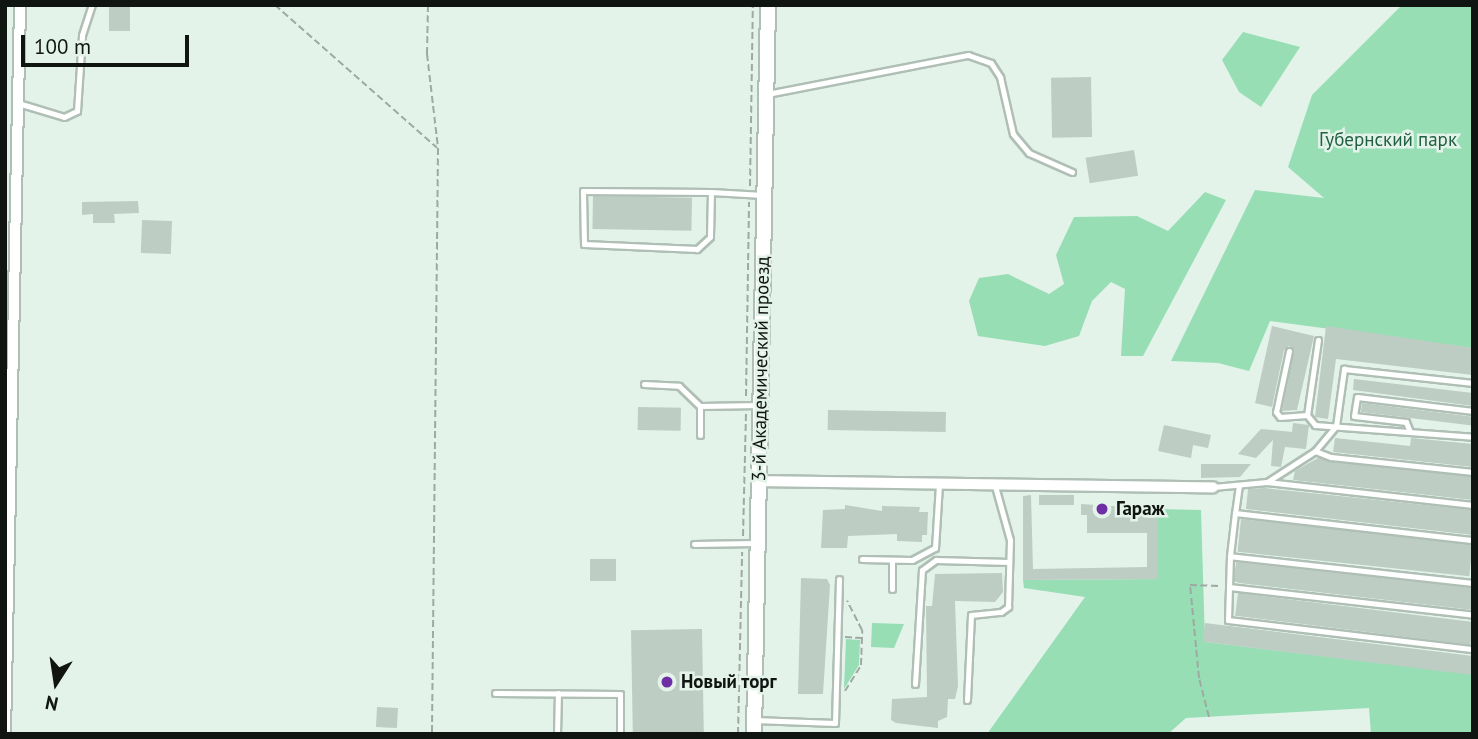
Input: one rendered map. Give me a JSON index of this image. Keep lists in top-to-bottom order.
{
  "streets": {
    "street": ["3-й Академический проезд"]
  },
  "parks": ["Губернский парк"],
  "places": ["Гараж", "Новый торг"],
  "scale_bar": "100 m",
  "north": "bottom"
}
